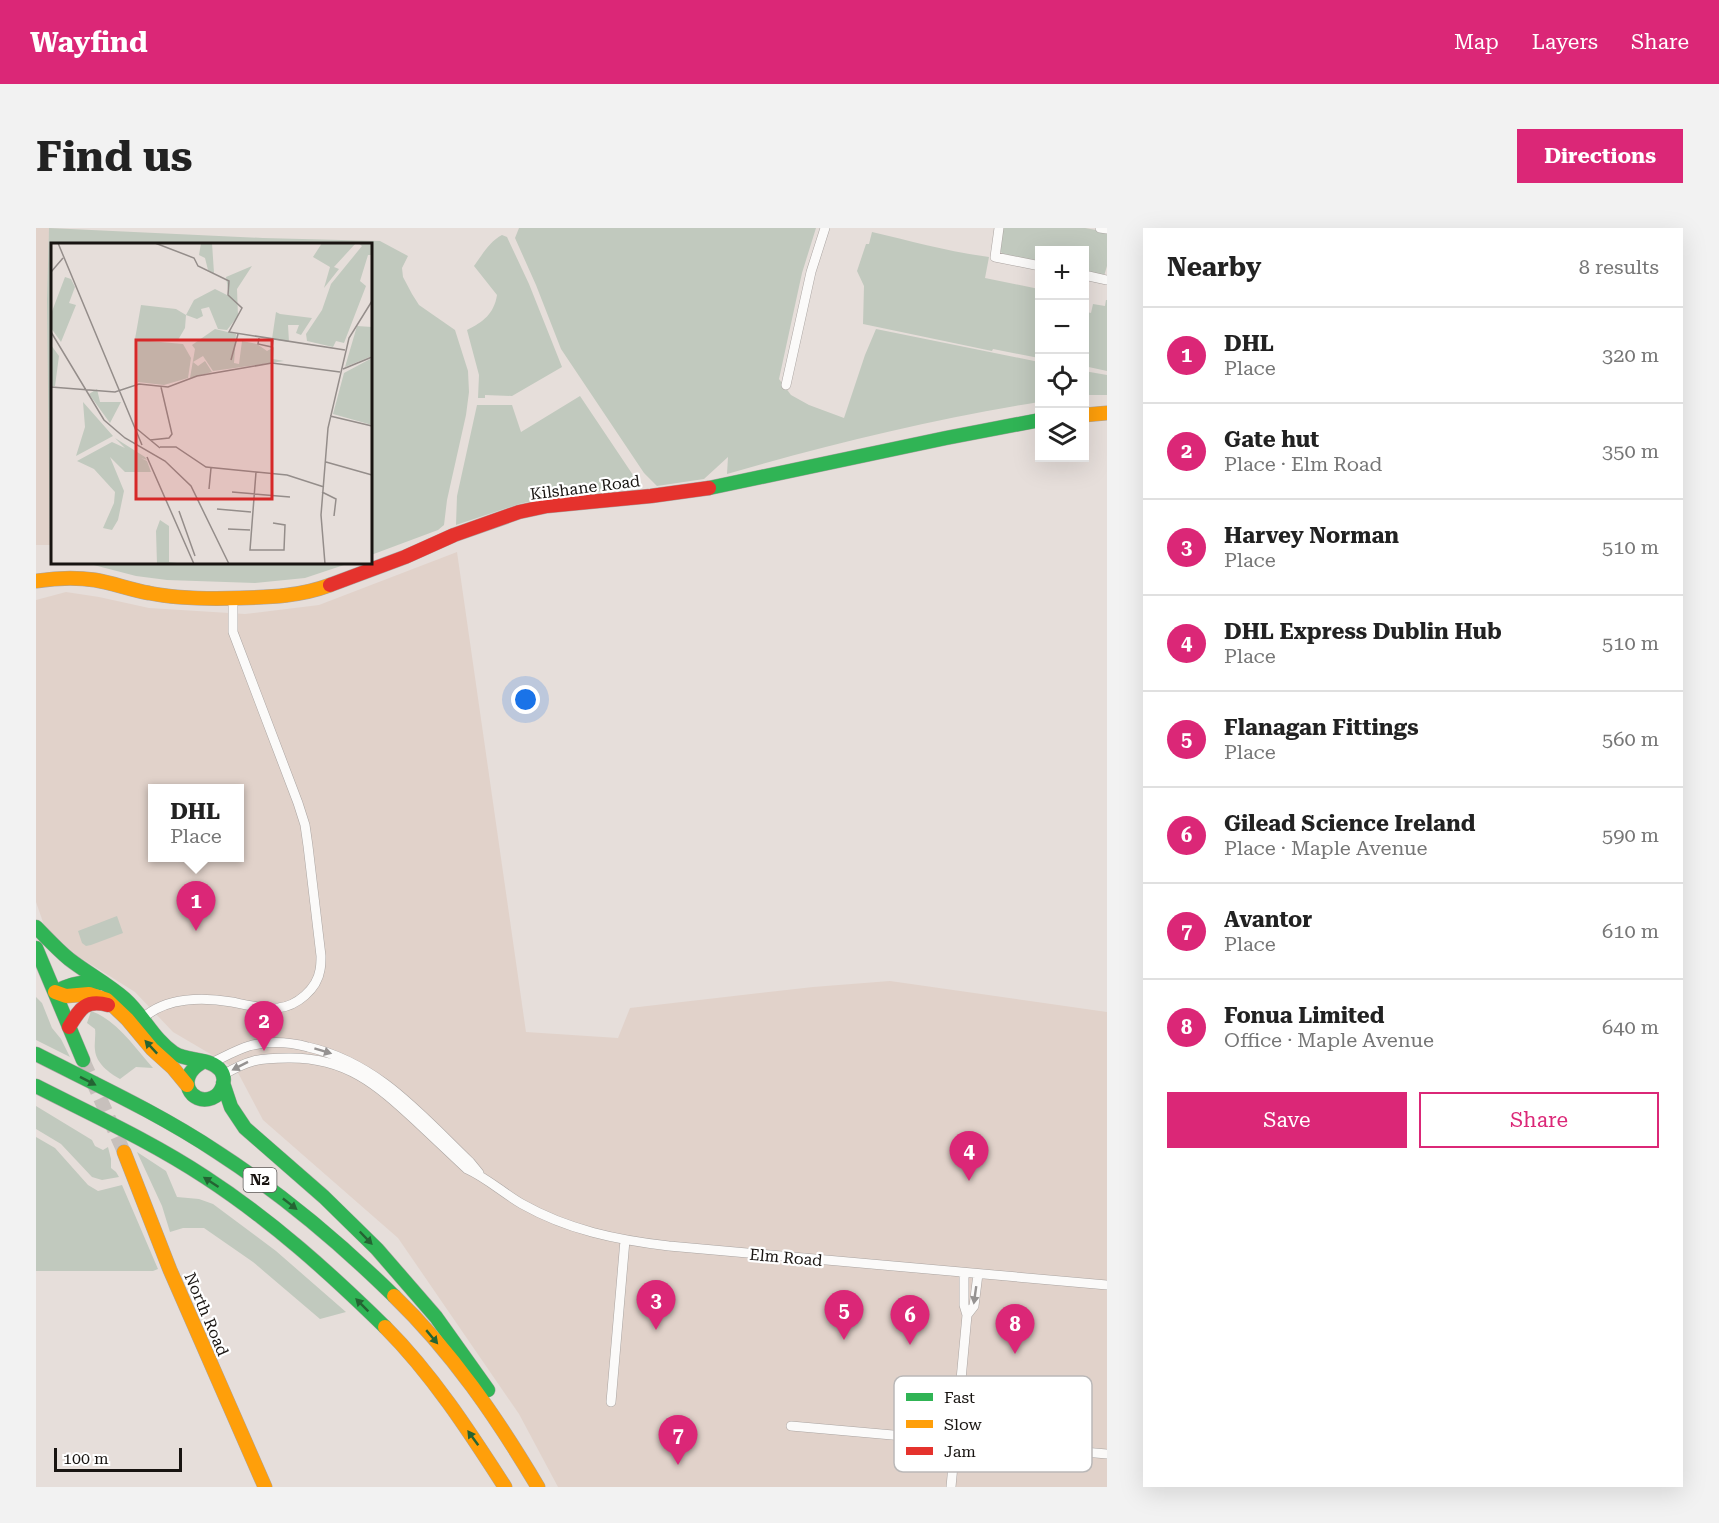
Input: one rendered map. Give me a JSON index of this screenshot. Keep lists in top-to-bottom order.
{
  "streets": {
    "main road": ["Kilshane Road", "N2", "North Road"],
    "street": ["Elm Road"]
  },
  "legend": ["Fast", "Slow", "Jam"],
  "scale_bar": "100 m",
  "page": {
    "header": "Wayfind",
    "nav": ["Map", "Layers", "Share"],
    "buttons": [
      "Directions",
      ["Save", "Share"]
    ],
    "title": "Find us",
    "heading": ["Nearby", "8 results"],
    "map_buttons": ["+", "−"],
    "list": [
      {
        "mark": "1",
        "name": "DHL",
        "note": "Place",
        "value": "320 m"
      },
      {
        "mark": "2",
        "name": "Gate hut",
        "note": "Place · Elm Road",
        "value": "350 m"
      },
      {
        "mark": "3",
        "name": "Harvey Norman",
        "note": "Place",
        "value": "510 m"
      },
      {
        "mark": "4",
        "name": "DHL Express Dublin Hub",
        "note": "Place",
        "value": "510 m"
      },
      {
        "mark": "5",
        "name": "Flanagan Fittings",
        "note": "Place",
        "value": "560 m"
      },
      {
        "mark": "6",
        "name": "Gilead Science Ireland",
        "note": "Place · Maple Avenue",
        "value": "590 m"
      },
      {
        "mark": "7",
        "name": "Avantor",
        "note": "Place",
        "value": "610 m"
      },
      {
        "mark": "8",
        "name": "Fonua Limited",
        "note": "Office · Maple Avenue",
        "value": "640 m"
      }
    ],
    "popup": ["DHL", "Place"],
    "pins": [
      "1",
      "2",
      "4",
      "3",
      "5",
      "6",
      "8",
      "7"
    ],
    "scale": "100 m"
  }
}
